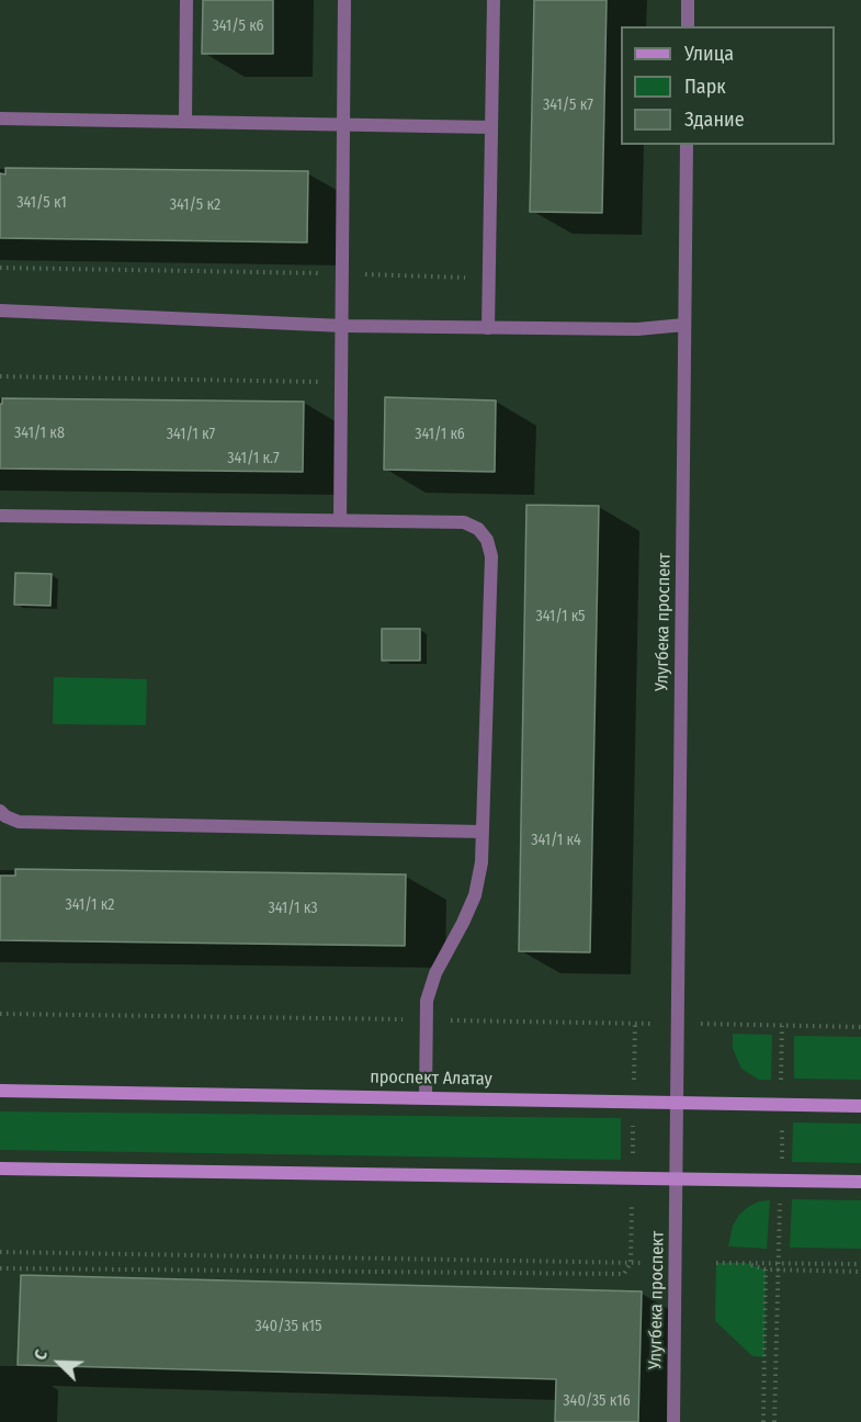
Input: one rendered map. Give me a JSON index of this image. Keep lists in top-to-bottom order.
{
  "streets": {
    "main road": ["проспект Алатау"],
    "street": ["Улугбека проспект"]
  },
  "crossings": [
    ["Улугбека проспект", "проспект Алатау"]
  ],
  "house_numbers": [
    "341/5 к6",
    "341/5 к7",
    "341/5 к1",
    "341/5 к2",
    "341/1 к8",
    "341/1 к7",
    "341/1 к6",
    "341/1 к.7",
    "341/1 к5",
    "341/1 к4",
    "341/1 к2",
    "341/1 к3",
    "340/35 к15",
    "340/35 к16"
  ],
  "legend": ["Улица", "Парк", "Здание"],
  "north": "top left"
}
